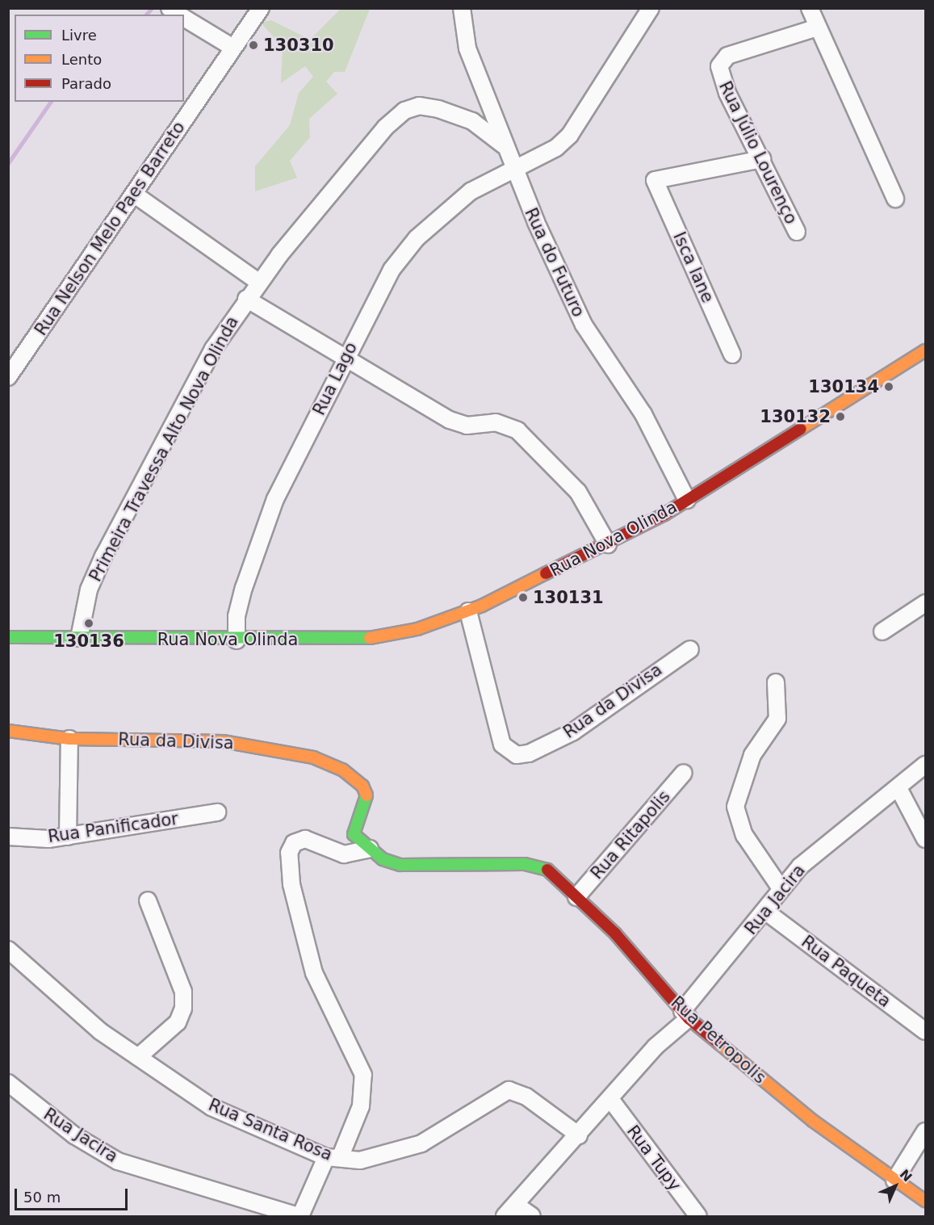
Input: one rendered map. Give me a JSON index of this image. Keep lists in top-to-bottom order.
{
  "streets": {
    "street": [
      "Rua Júlio Lourenço",
      "Rua Nelson Melo Paes Barreto",
      "Rua do Futuro",
      "Isca lane",
      "Rua Lago",
      "Primeira Travessa Alto Nova Olinda",
      "Rua Nova Olinda",
      "Rua da Divisa",
      "Rua Panificador",
      "Rua Ritapolis",
      "Rua Jacira",
      "Rua Paqueta",
      "Rua Petropolis",
      "Rua Santa Rosa",
      "Rua Tupy"
    ]
  },
  "crossings": [
    ["Rua Júlio Lourenço", "Isca lane"],
    ["Rua do Futuro", "Rua Lago"],
    ["Rua do Futuro", "Primeira Travessa Alto Nova Olinda"],
    ["Rua do Futuro", "Rua Nova Olinda"],
    ["Rua Lago", "Rua Nova Olinda"],
    ["Primeira Travessa Alto Nova Olinda", "Rua Nova Olinda"],
    ["Rua Nova Olinda", "Rua da Divisa"],
    ["Rua da Divisa", "Rua Petropolis"],
    ["Rua Ritapolis", "Rua Petropolis"],
    ["Rua Jacira", "Rua Paqueta"],
    ["Rua Jacira", "Rua Petropolis"],
    ["Rua Jacira", "Rua Santa Rosa"],
    ["Rua Jacira", "Rua Tupy"]
  ],
  "places": [
    "130310",
    "130134",
    "130132",
    "130131",
    "130136"
  ],
  "legend": ["Livre", "Lento", "Parado"],
  "scale_bar": "50 m",
  "north": "top right"
}
